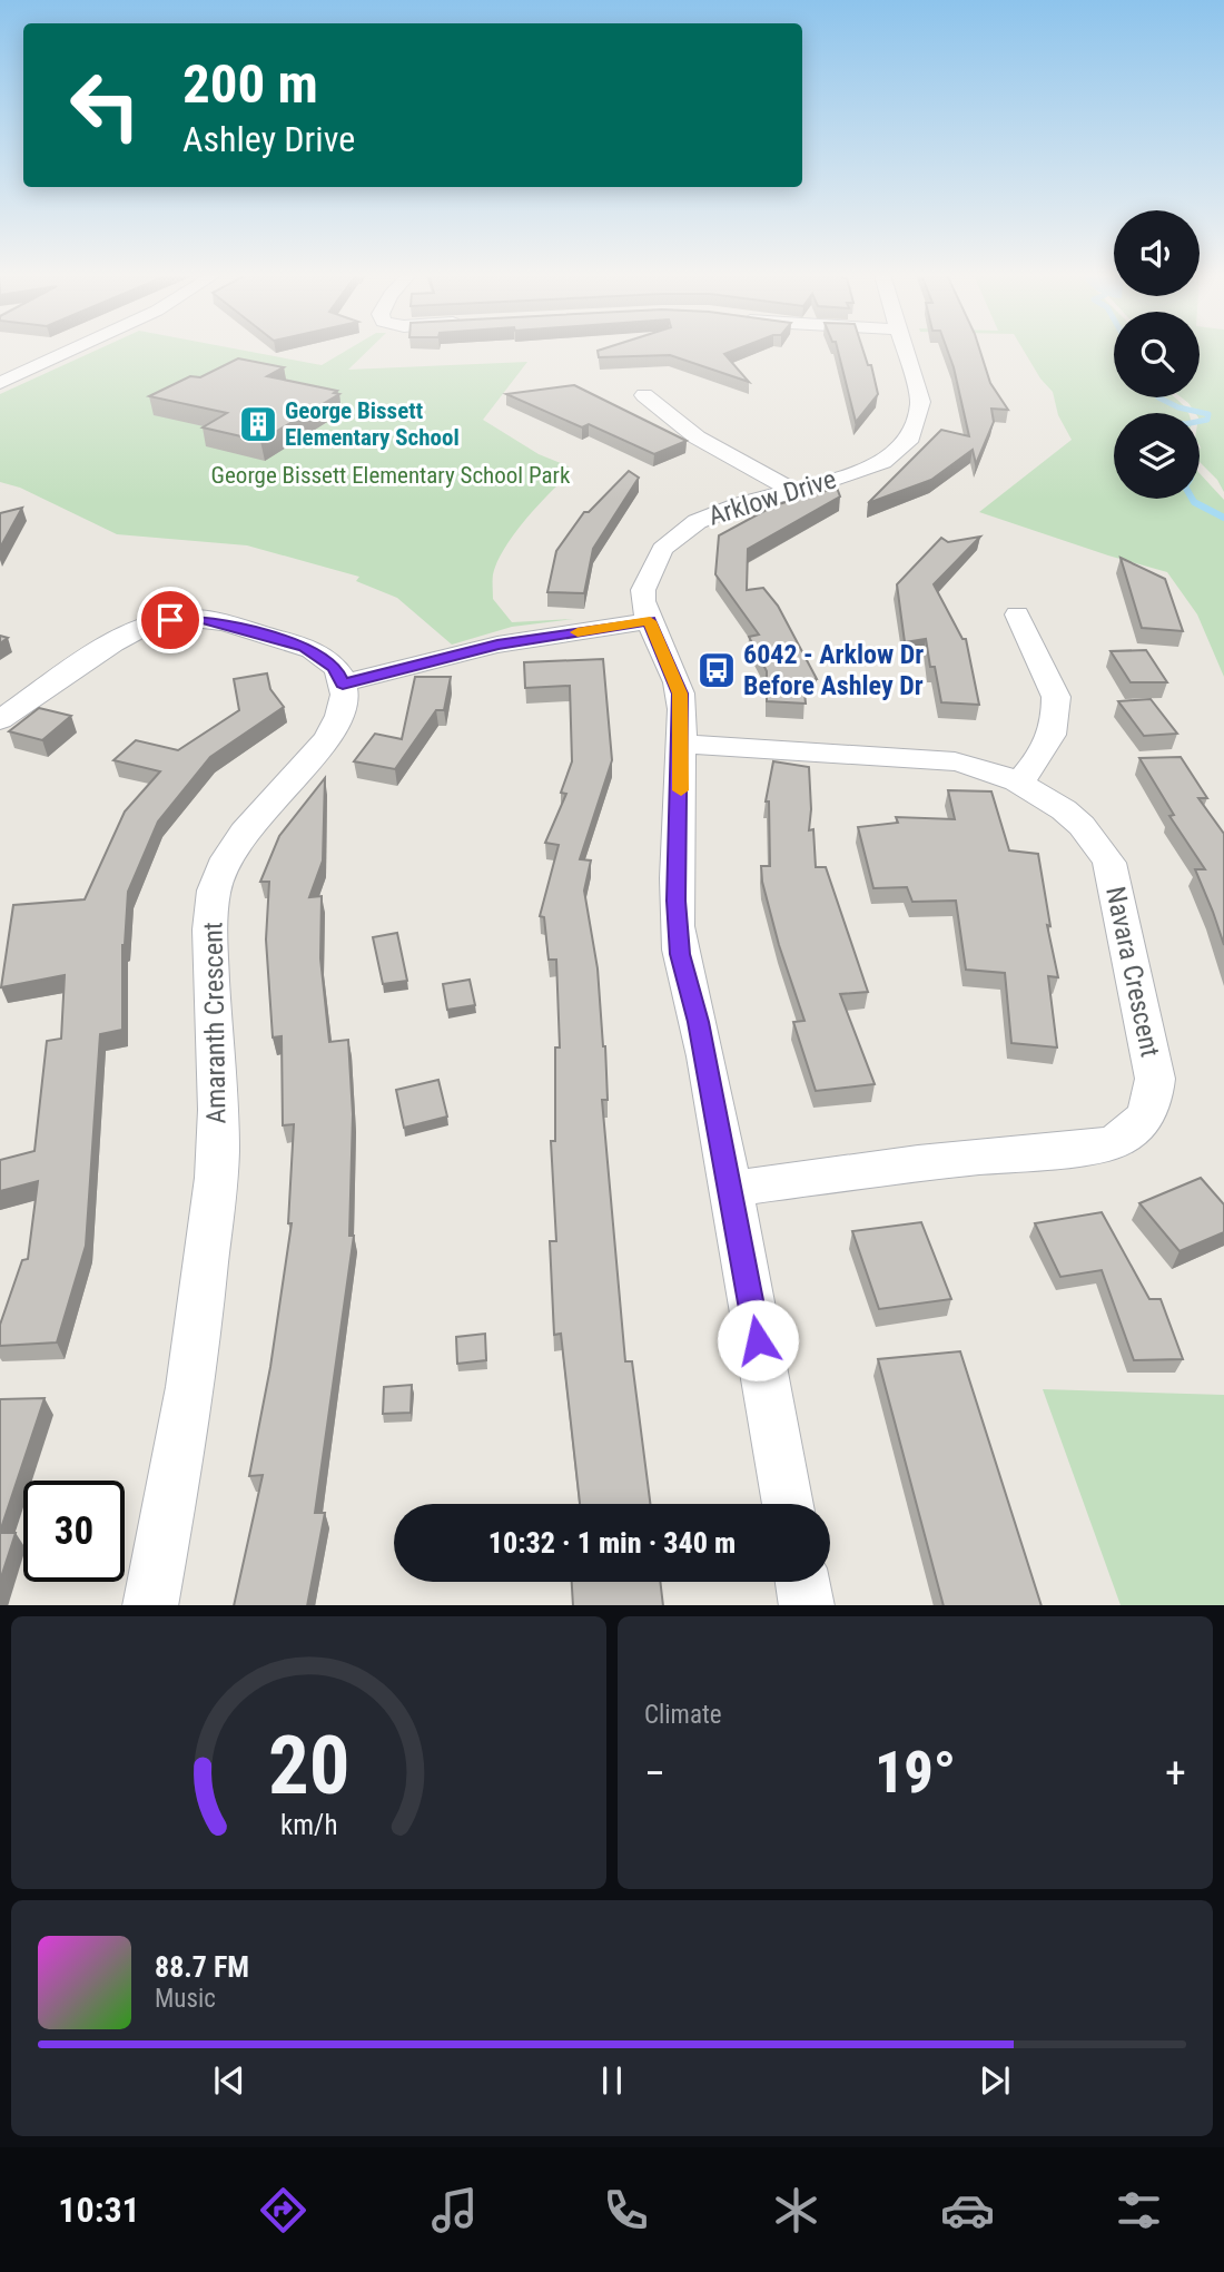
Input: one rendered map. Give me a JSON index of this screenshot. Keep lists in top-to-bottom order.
{
  "streets": {
    "street": ["Arklow Drive", "Navara Crescent", "Amaranth Crescent"]
  },
  "crossings": [
    ["Arklow Drive", "Navara Crescent"]
  ],
  "parks": ["George Bissett Elementary School Park"],
  "places": {
    "building": ["George Bissett Elementary School"],
    "bus stop": ["6042 - Arklow Dr Before Ashley Dr"]
  },
  "page": {
    "turn": ["200 m", "Ashley Drive"],
    "limit": "30",
    "trip": "10:32 · 1 min · 340 m",
    "tile": "Climate",
    "heat": ["−", "19°", "+"],
    "song": ["88.7 FM", "Music"],
    "tabs": "10:31",
    "gauge": ["20", "km/h"]
  }
}
